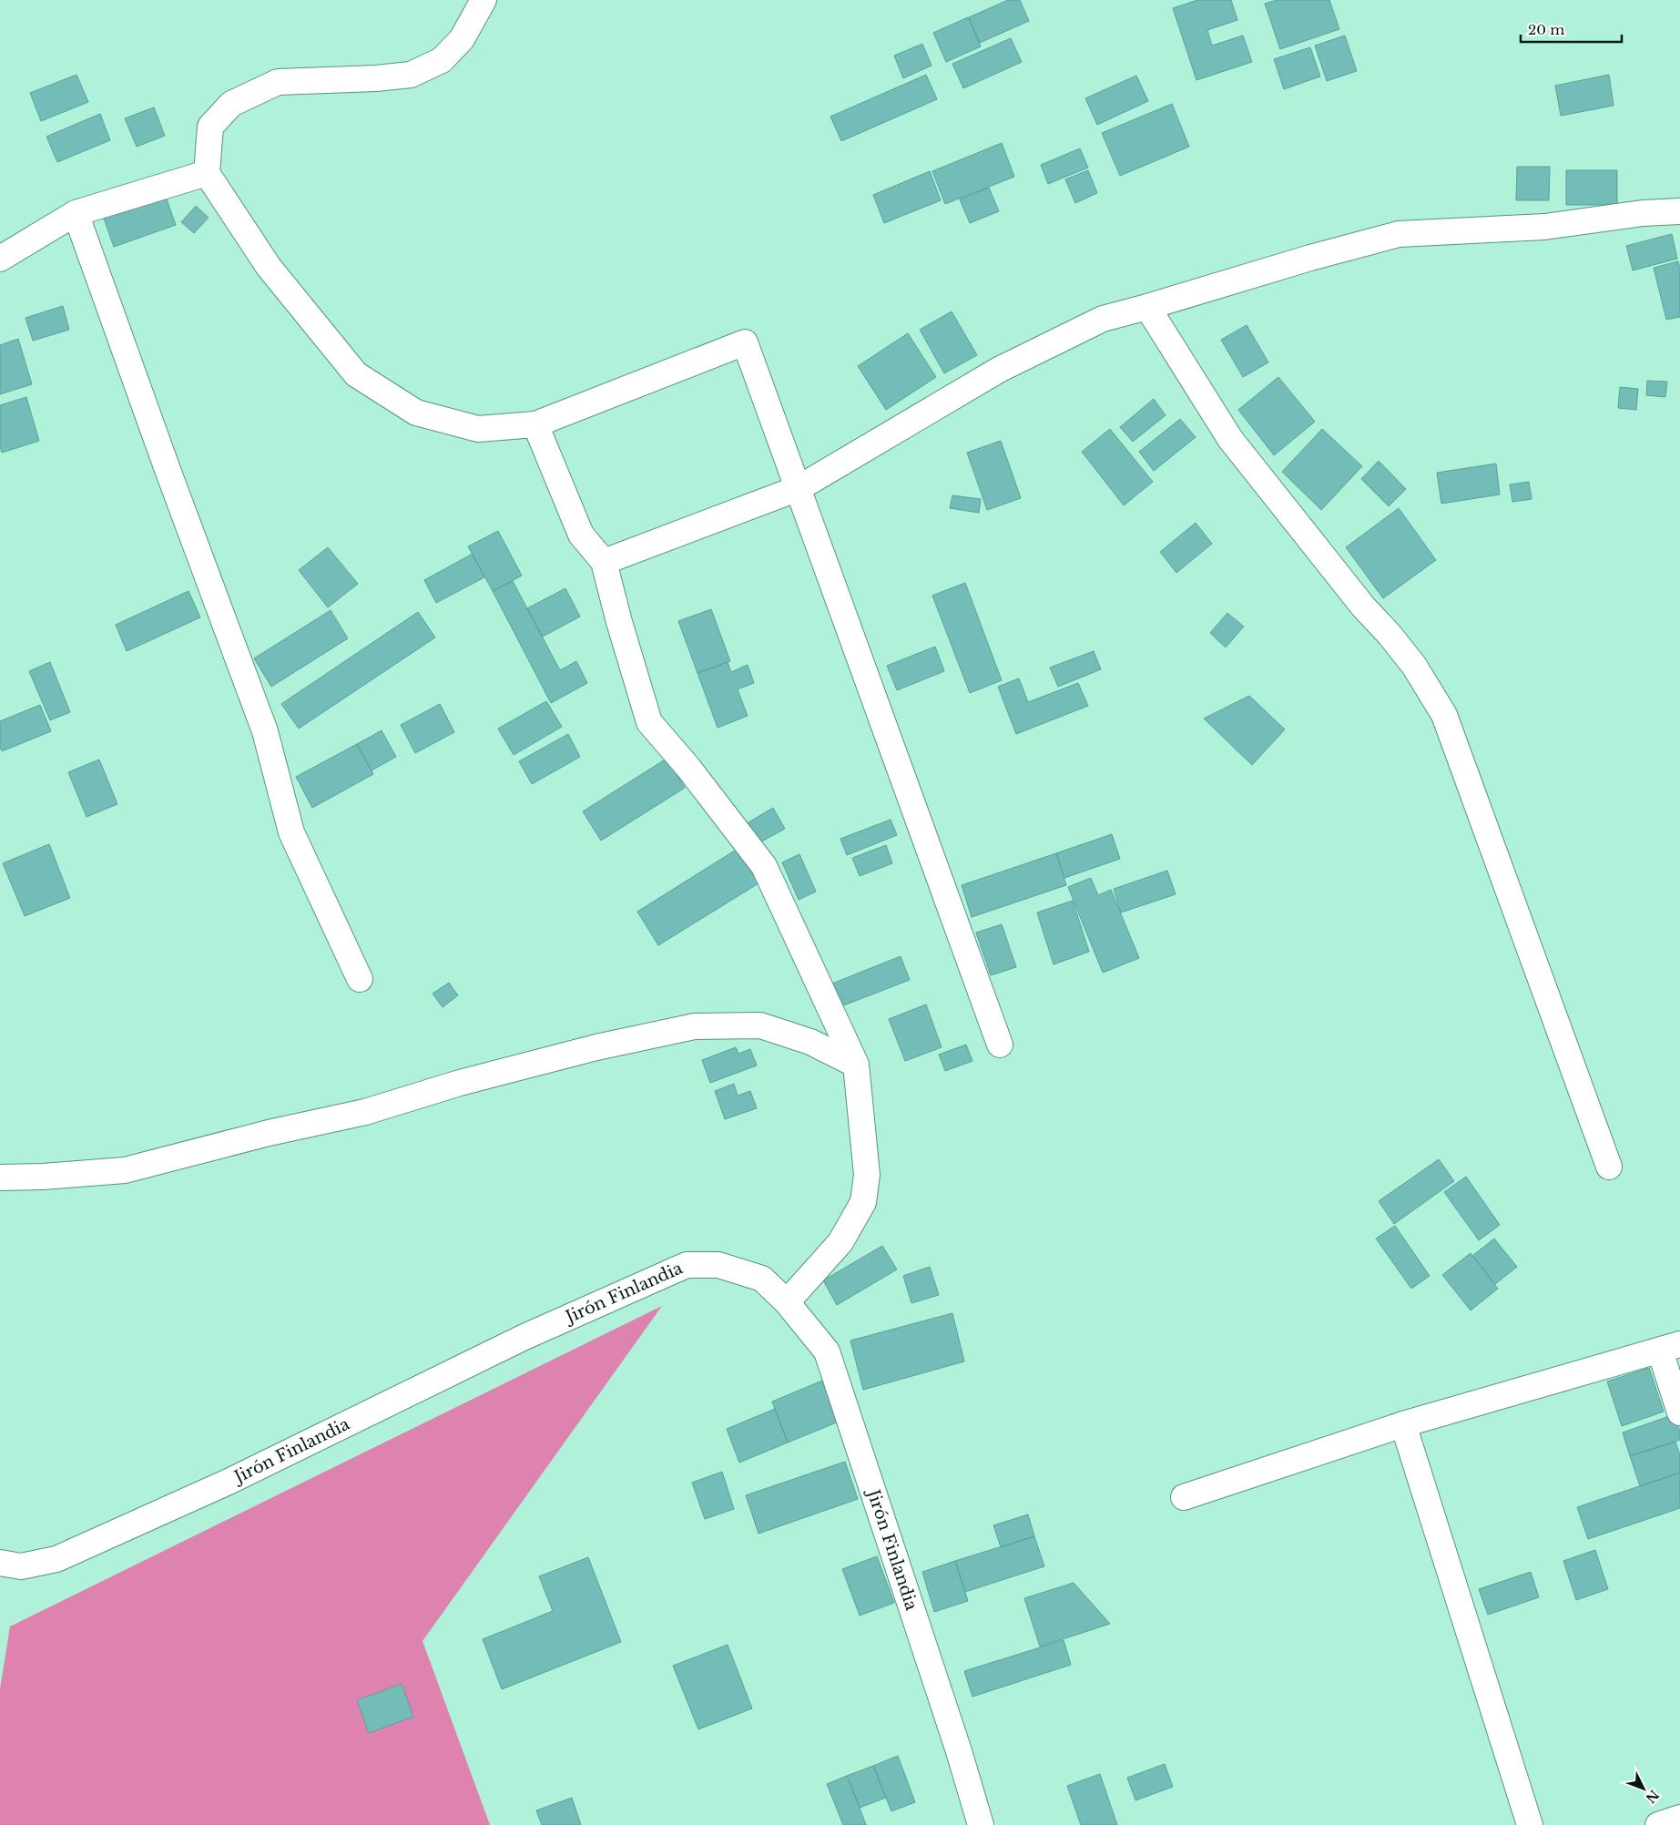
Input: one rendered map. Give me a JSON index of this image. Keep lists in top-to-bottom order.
{
  "streets": {
    "street": ["Jirón Finlandia"]
  },
  "scale_bar": "20 m",
  "north": "bottom right"
}
